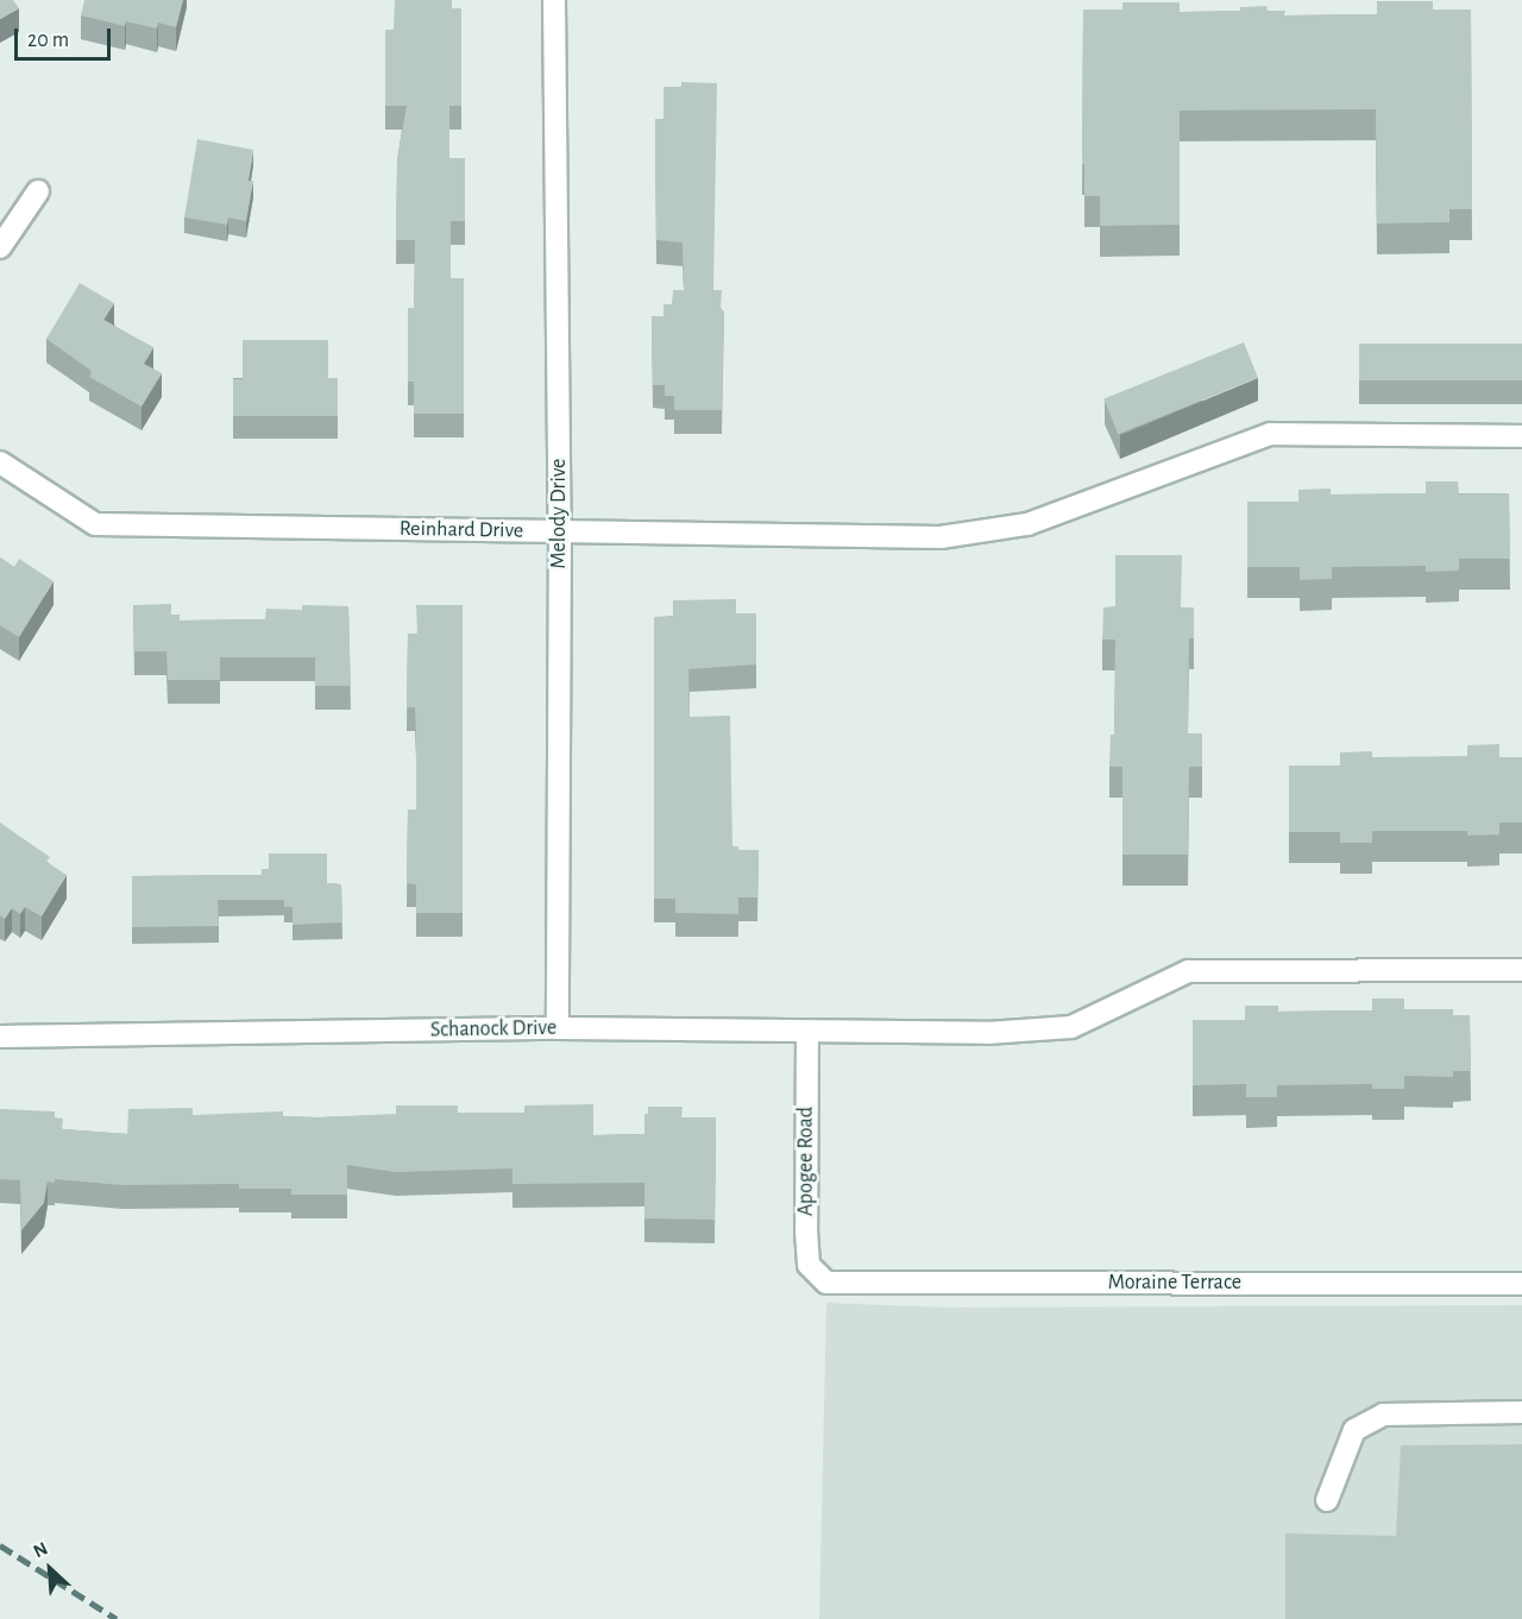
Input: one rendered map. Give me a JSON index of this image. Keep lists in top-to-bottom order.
{
  "streets": {
    "street": [
      "Melody Drive",
      "Reinhard Drive",
      "Schanock Drive",
      "Apogee Road",
      "Moraine Terrace"
    ]
  },
  "crossings": [
    ["Melody Drive", "Reinhard Drive"],
    ["Melody Drive", "Schanock Drive"],
    ["Schanock Drive", "Apogee Road"],
    ["Apogee Road", "Moraine Terrace"]
  ],
  "scale_bar": "20 m",
  "north": "top left"
}
